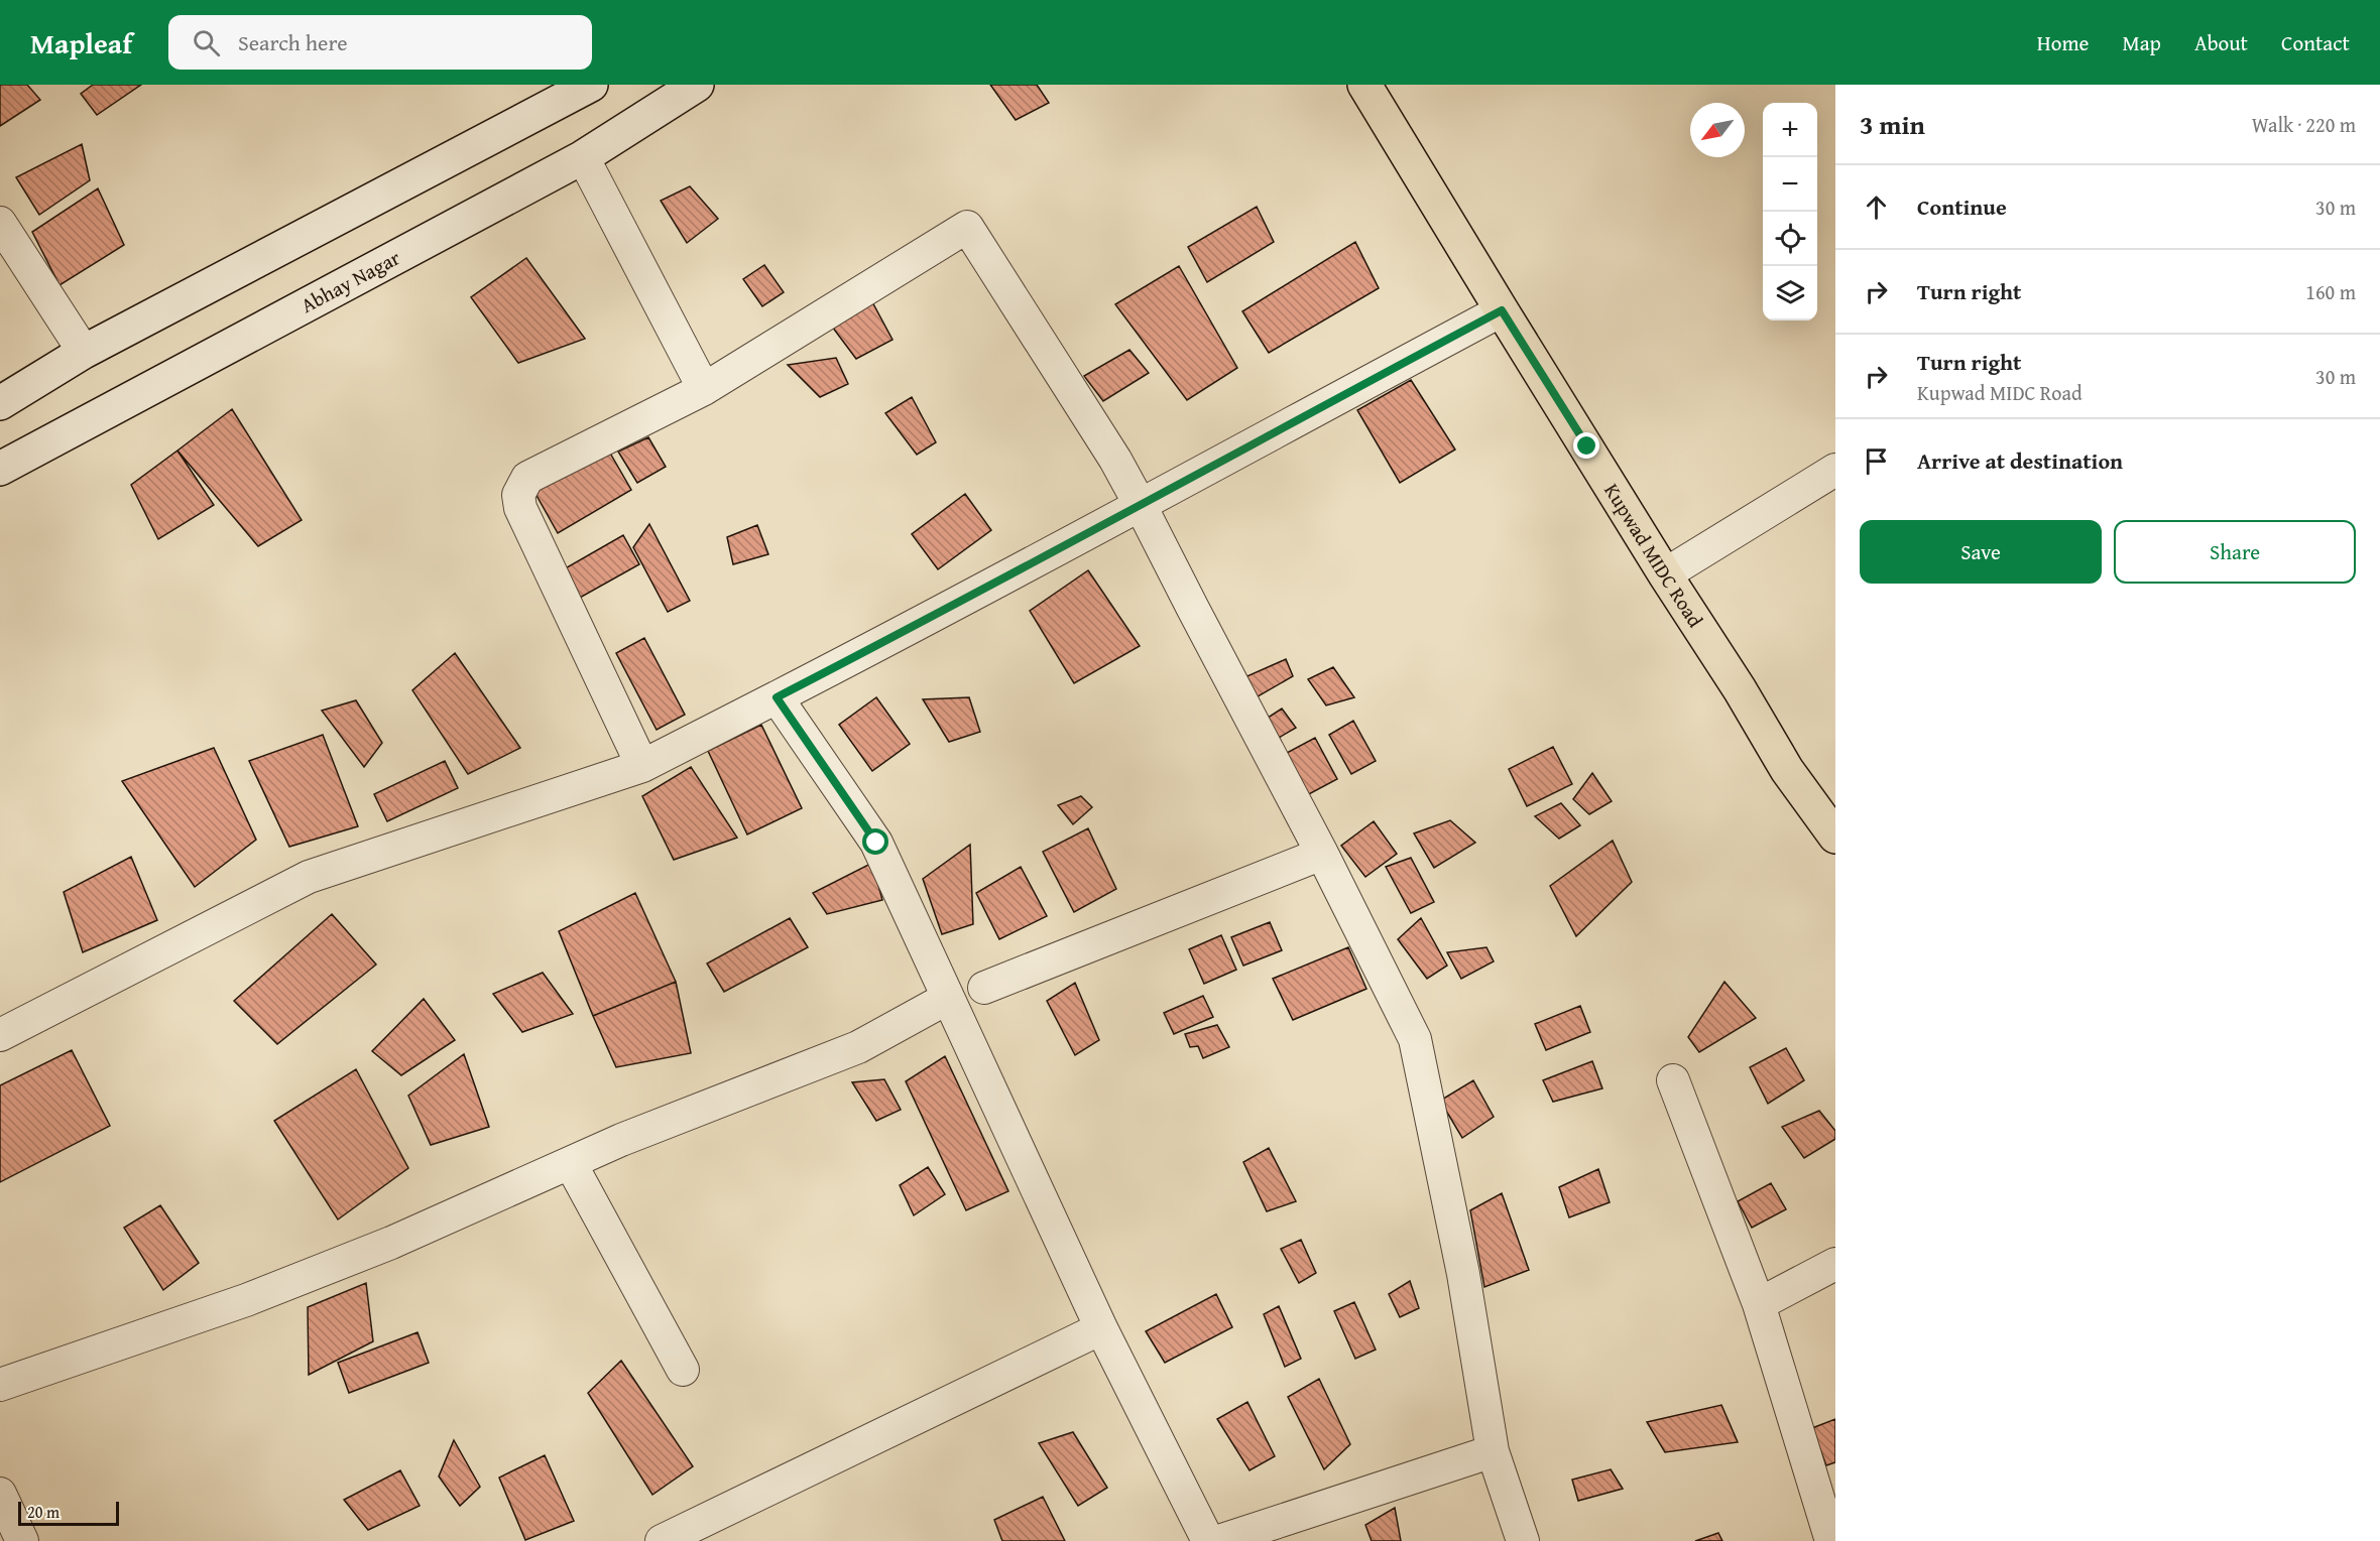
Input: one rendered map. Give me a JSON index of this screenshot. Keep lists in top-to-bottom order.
{
  "streets": {
    "main road": ["Abhay Nagar", "Kupwad MIDC Road"]
  },
  "scale_bar": "20 m",
  "north": "bottom left",
  "page": {
    "header": "Mapleaf",
    "search": "Search here",
    "nav": [
      "Home",
      "Map",
      "About",
      "Contact"
    ],
    "heading": ["3 min", "Walk · 220 m"],
    "map_buttons": ["+", "−"],
    "list": [
      ["Continue", "30 m"],
      ["Turn right", "160 m"],
      ["Turn right", "Kupwad MIDC Road", "30 m"],
      "Arrive at destination"
    ],
    "buttons": ["Save", "Share"],
    "scale": "20 m"
  }
}
